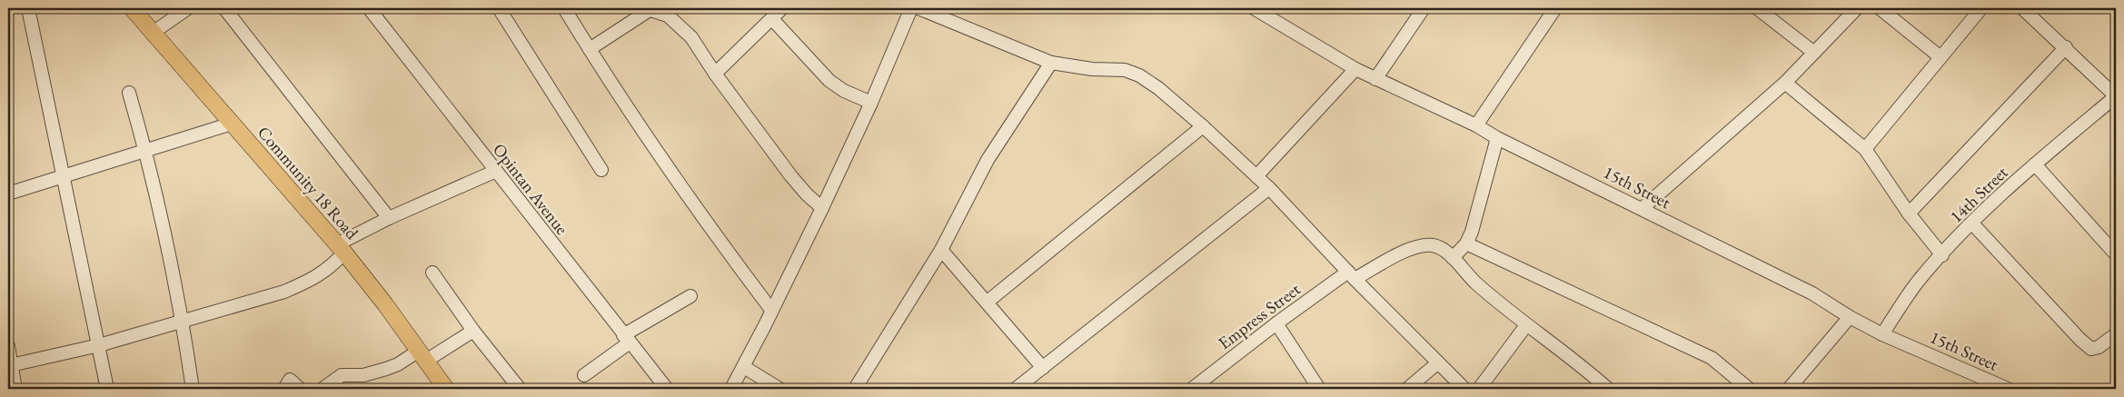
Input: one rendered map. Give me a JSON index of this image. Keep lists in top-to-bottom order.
{
  "streets": {
    "main road": ["Community 18 Road"],
    "street": [
      "15th Street",
      "Opintan Avenue",
      "14th Street",
      "Empress Street"
    ]
  },
  "crossings": [
    ["15th Street", "14th Street"]
  ]
}
